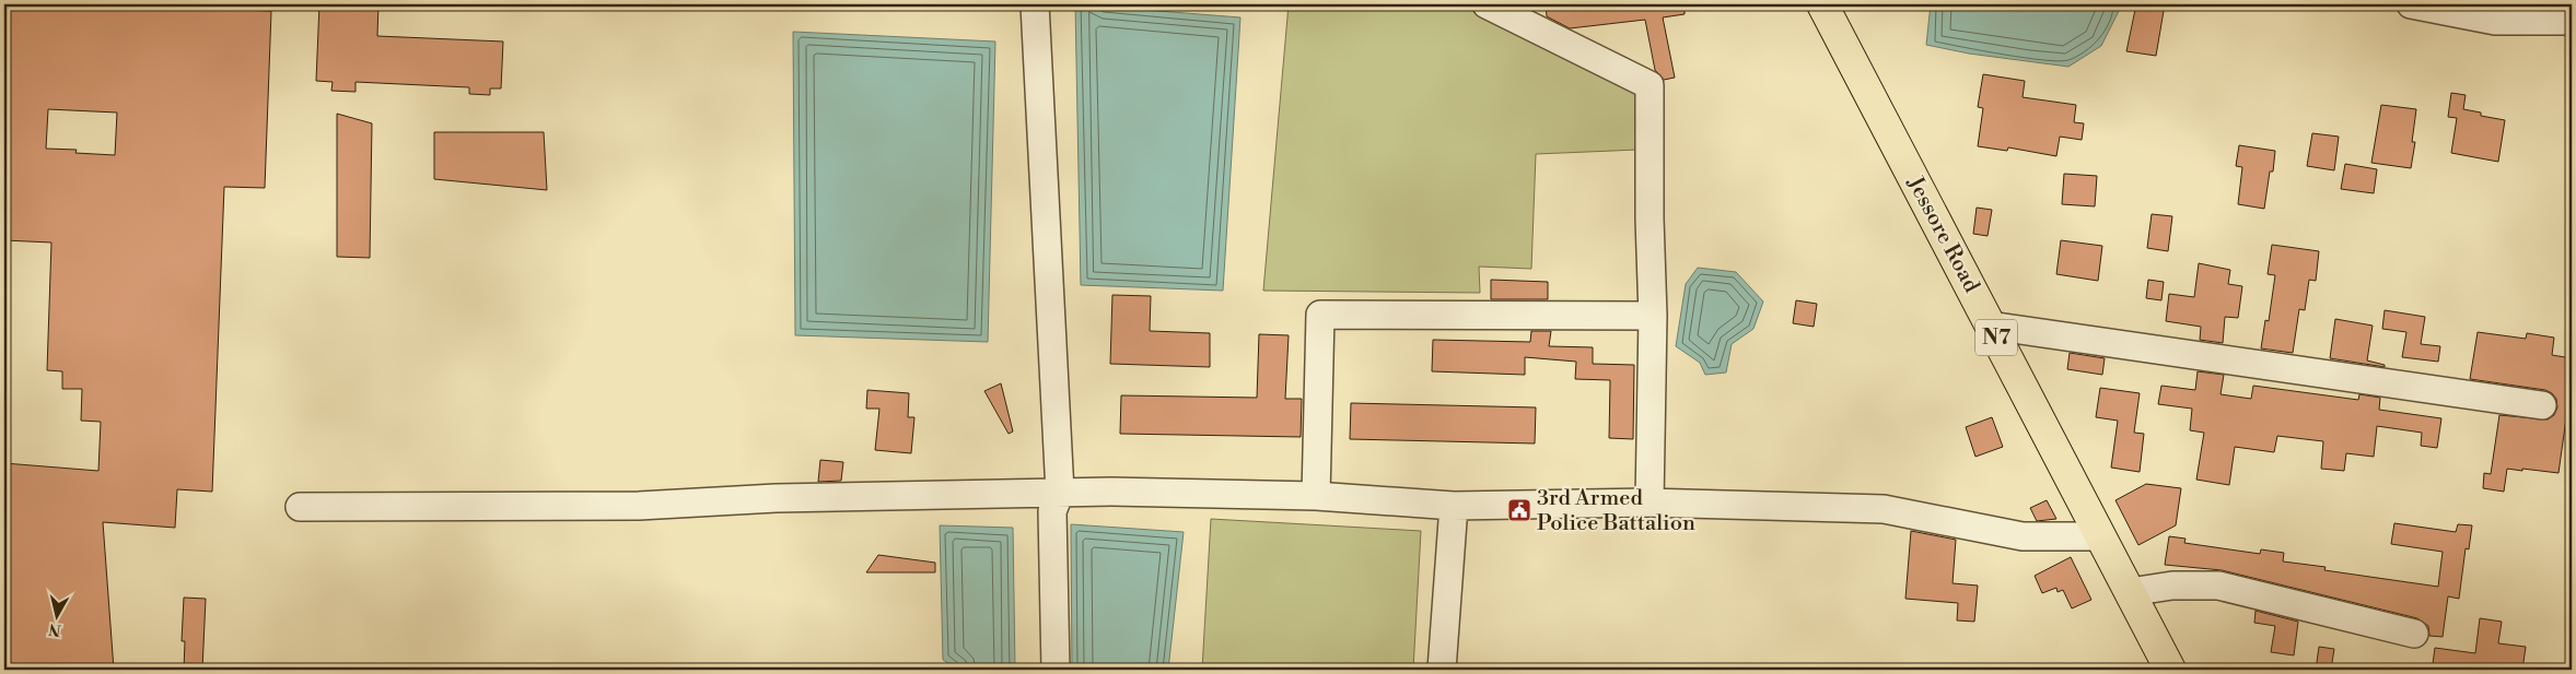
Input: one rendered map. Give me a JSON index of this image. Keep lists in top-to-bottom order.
{
  "streets": {
    "highway": ["Jessore Road", "N7"]
  },
  "places": {
    "public building": ["3rd Armed Police Battalion"]
  },
  "north": "bottom"
}
